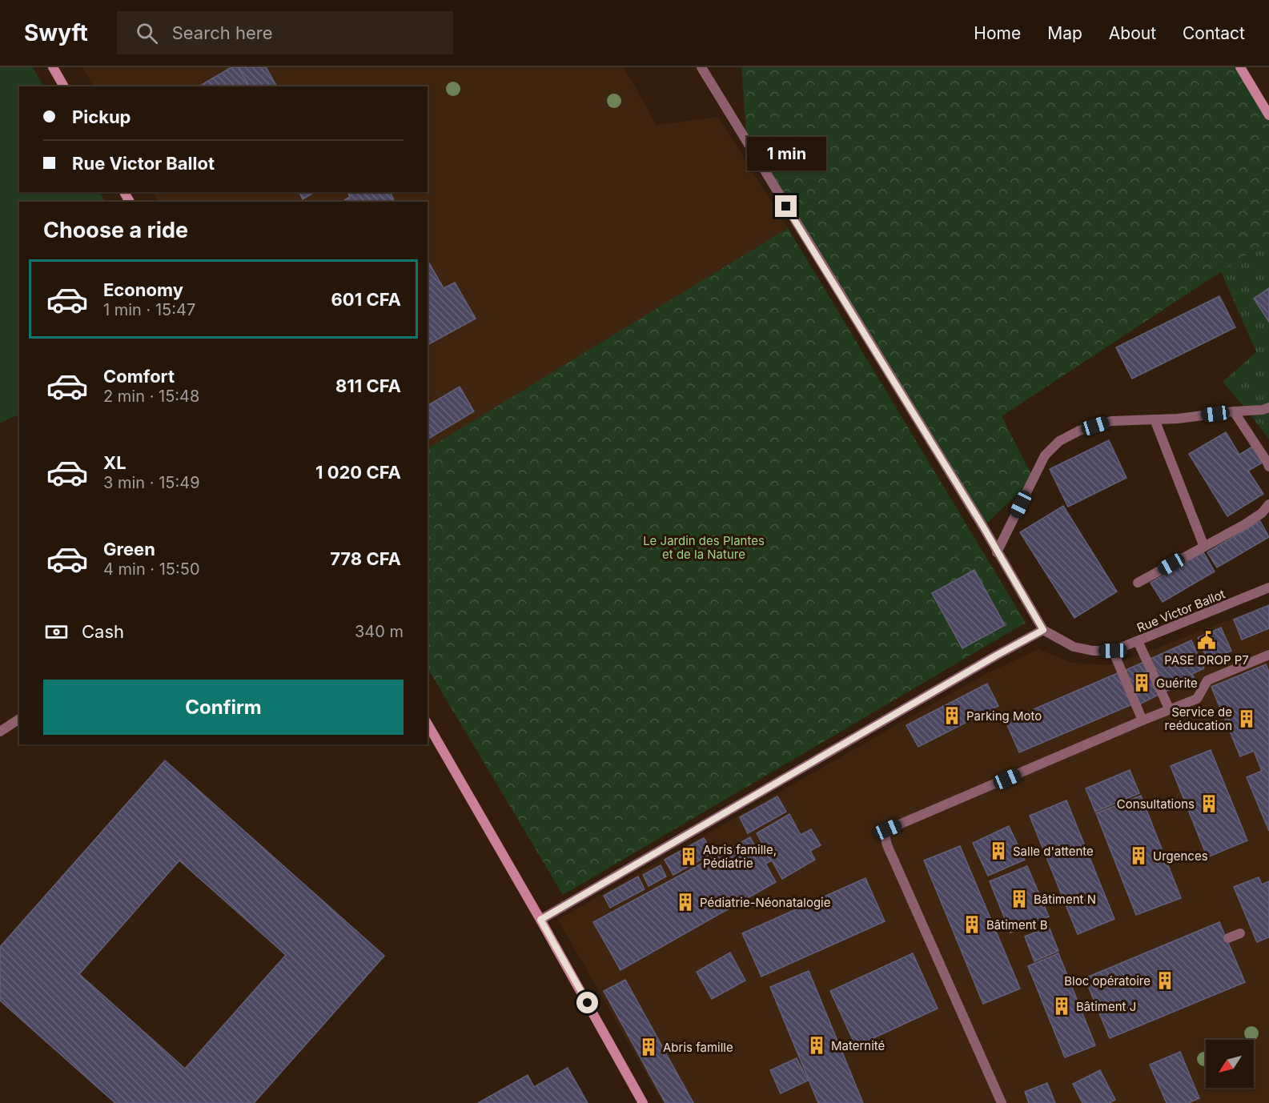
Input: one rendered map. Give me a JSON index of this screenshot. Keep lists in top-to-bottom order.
{
  "streets": {
    "street": ["Rue Victor Ballot"]
  },
  "parks": ["Le Jardin des Plantes et de la Nature"],
  "places": {
    "public building": ["PASE DROP P7"],
    "building": [
      "Guérite",
      "Parking Moto",
      "Service de reéducation",
      "Consultations",
      "Salle d'attente",
      "Urgences",
      "Abris famille, Pédiatrie",
      "Bâtiment N",
      "Pédiatrie-Néonatalogie",
      "Bâtiment B",
      "Bloc opératoire",
      "Bâtiment J",
      "Maternité",
      "Abris famille"
    ]
  },
  "north": "bottom left",
  "page": {
    "header": "Swyft",
    "search": "Search here",
    "nav": [
      "Home",
      "Map",
      "About",
      "Contact"
    ],
    "banner": ["Pickup", "Rue Victor Ballot"],
    "bubble": "1 min",
    "heading": "Choose a ride",
    "list": [
      {
        "name": "Economy",
        "note": "1 min · 15:47",
        "value": "601 CFA"
      },
      {
        "name": "Comfort",
        "note": "2 min · 15:48",
        "value": "811 CFA"
      },
      {
        "name": "XL",
        "note": "3 min · 15:49",
        "value": "1 020 CFA"
      },
      {
        "name": "Green",
        "note": "4 min · 15:50",
        "value": "778 CFA"
      }
    ],
    "pay": ["Cash", "340 m"],
    "buttons": "Confirm"
  }
}
